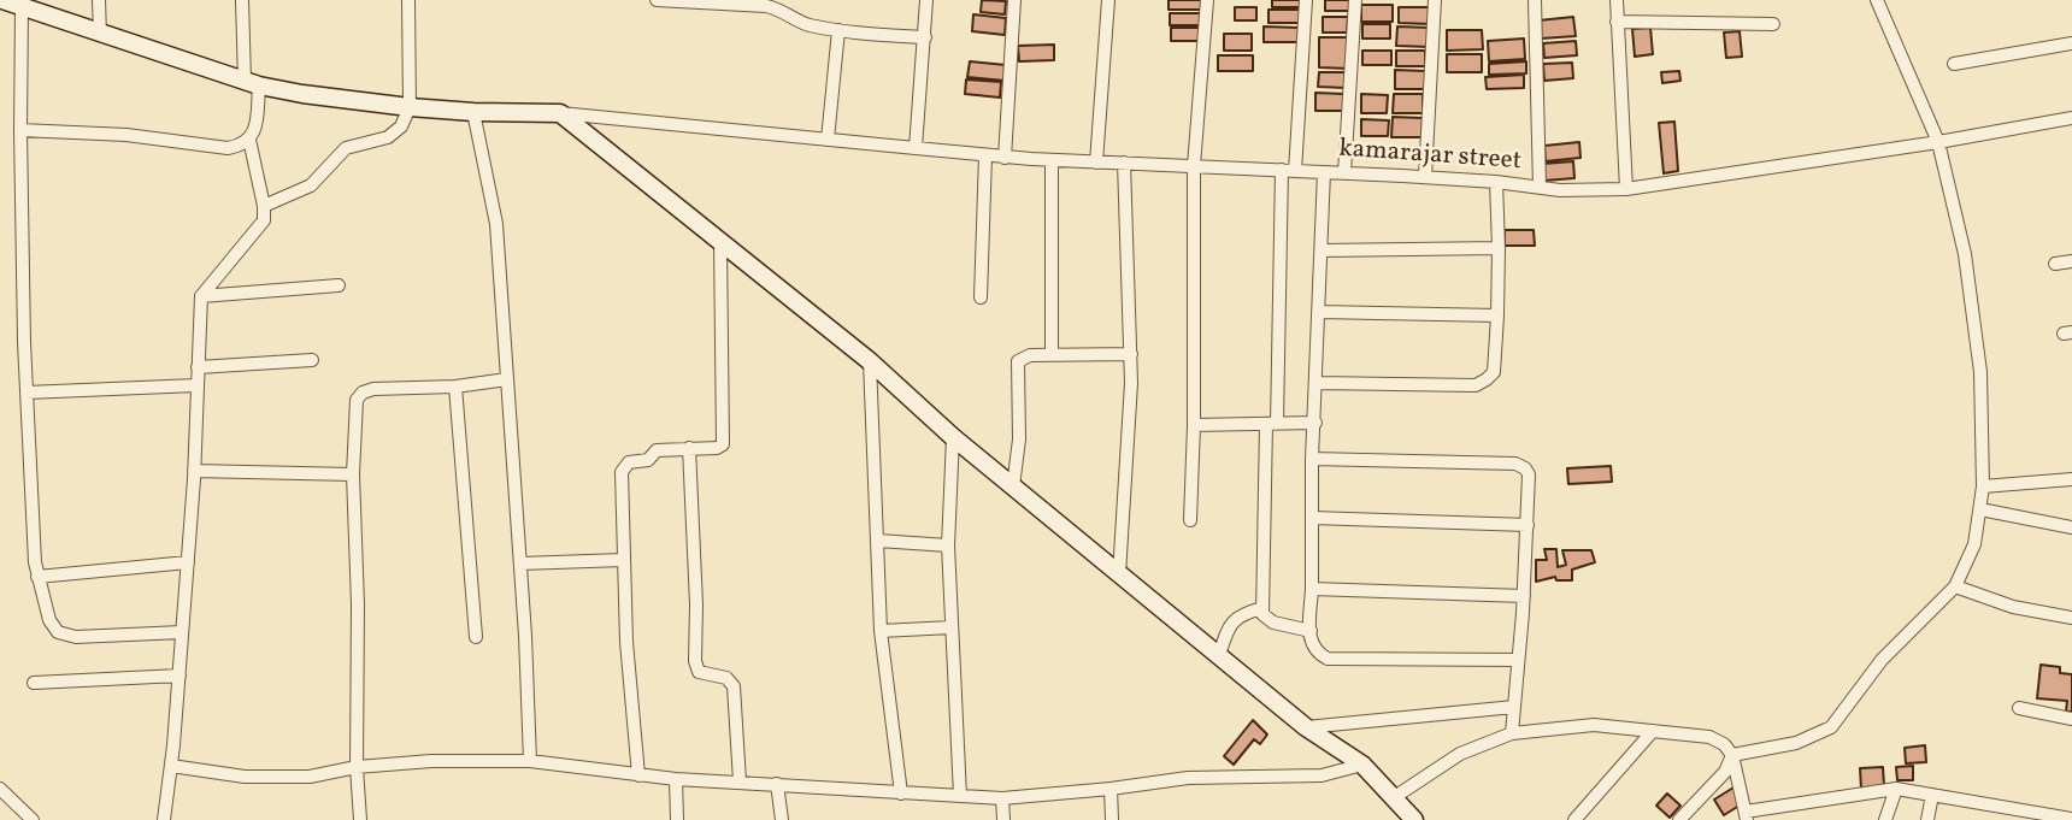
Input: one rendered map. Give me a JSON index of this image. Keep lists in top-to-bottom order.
{
  "streets": {
    "street": ["kamarajar street"]
  }
}
